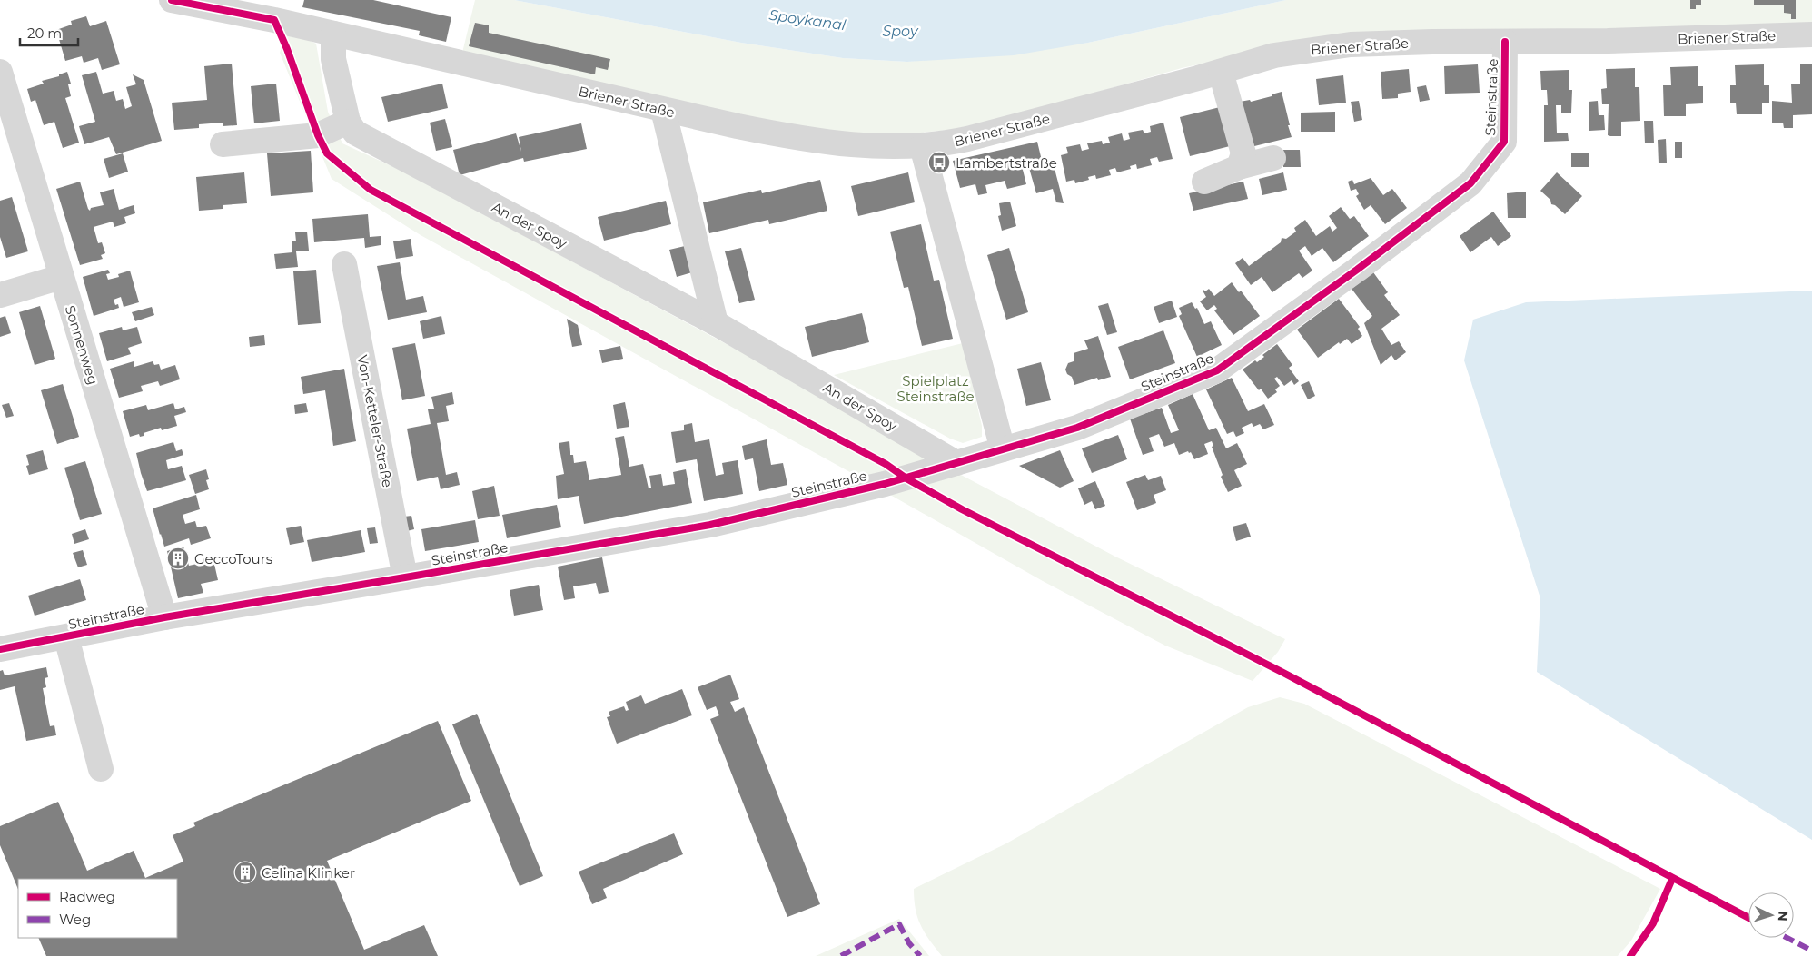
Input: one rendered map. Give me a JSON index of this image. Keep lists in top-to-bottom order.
{
  "streets": {
    "street": [
      "Briener Straße",
      "Steinstraße",
      "An der Spoy",
      "Sonnenweg",
      "Von-Ketteler-Straße"
    ]
  },
  "crossings": [
    ["Briener Straße", "Steinstraße"],
    ["Steinstraße", "An der Spoy"],
    ["Steinstraße", "Sonnenweg"],
    ["Steinstraße", "Von-Ketteler-Straße"]
  ],
  "water": ["Spoykanal", "Spoy"],
  "parks": ["Spielplatz Steinstraße"],
  "places": {
    "bus stop": ["Lambertstraße"],
    "building": ["GeccoTours", "Celina Klinker"]
  },
  "legend": ["Radweg", "Weg"],
  "scale_bar": "20 m",
  "north": "right"
}
